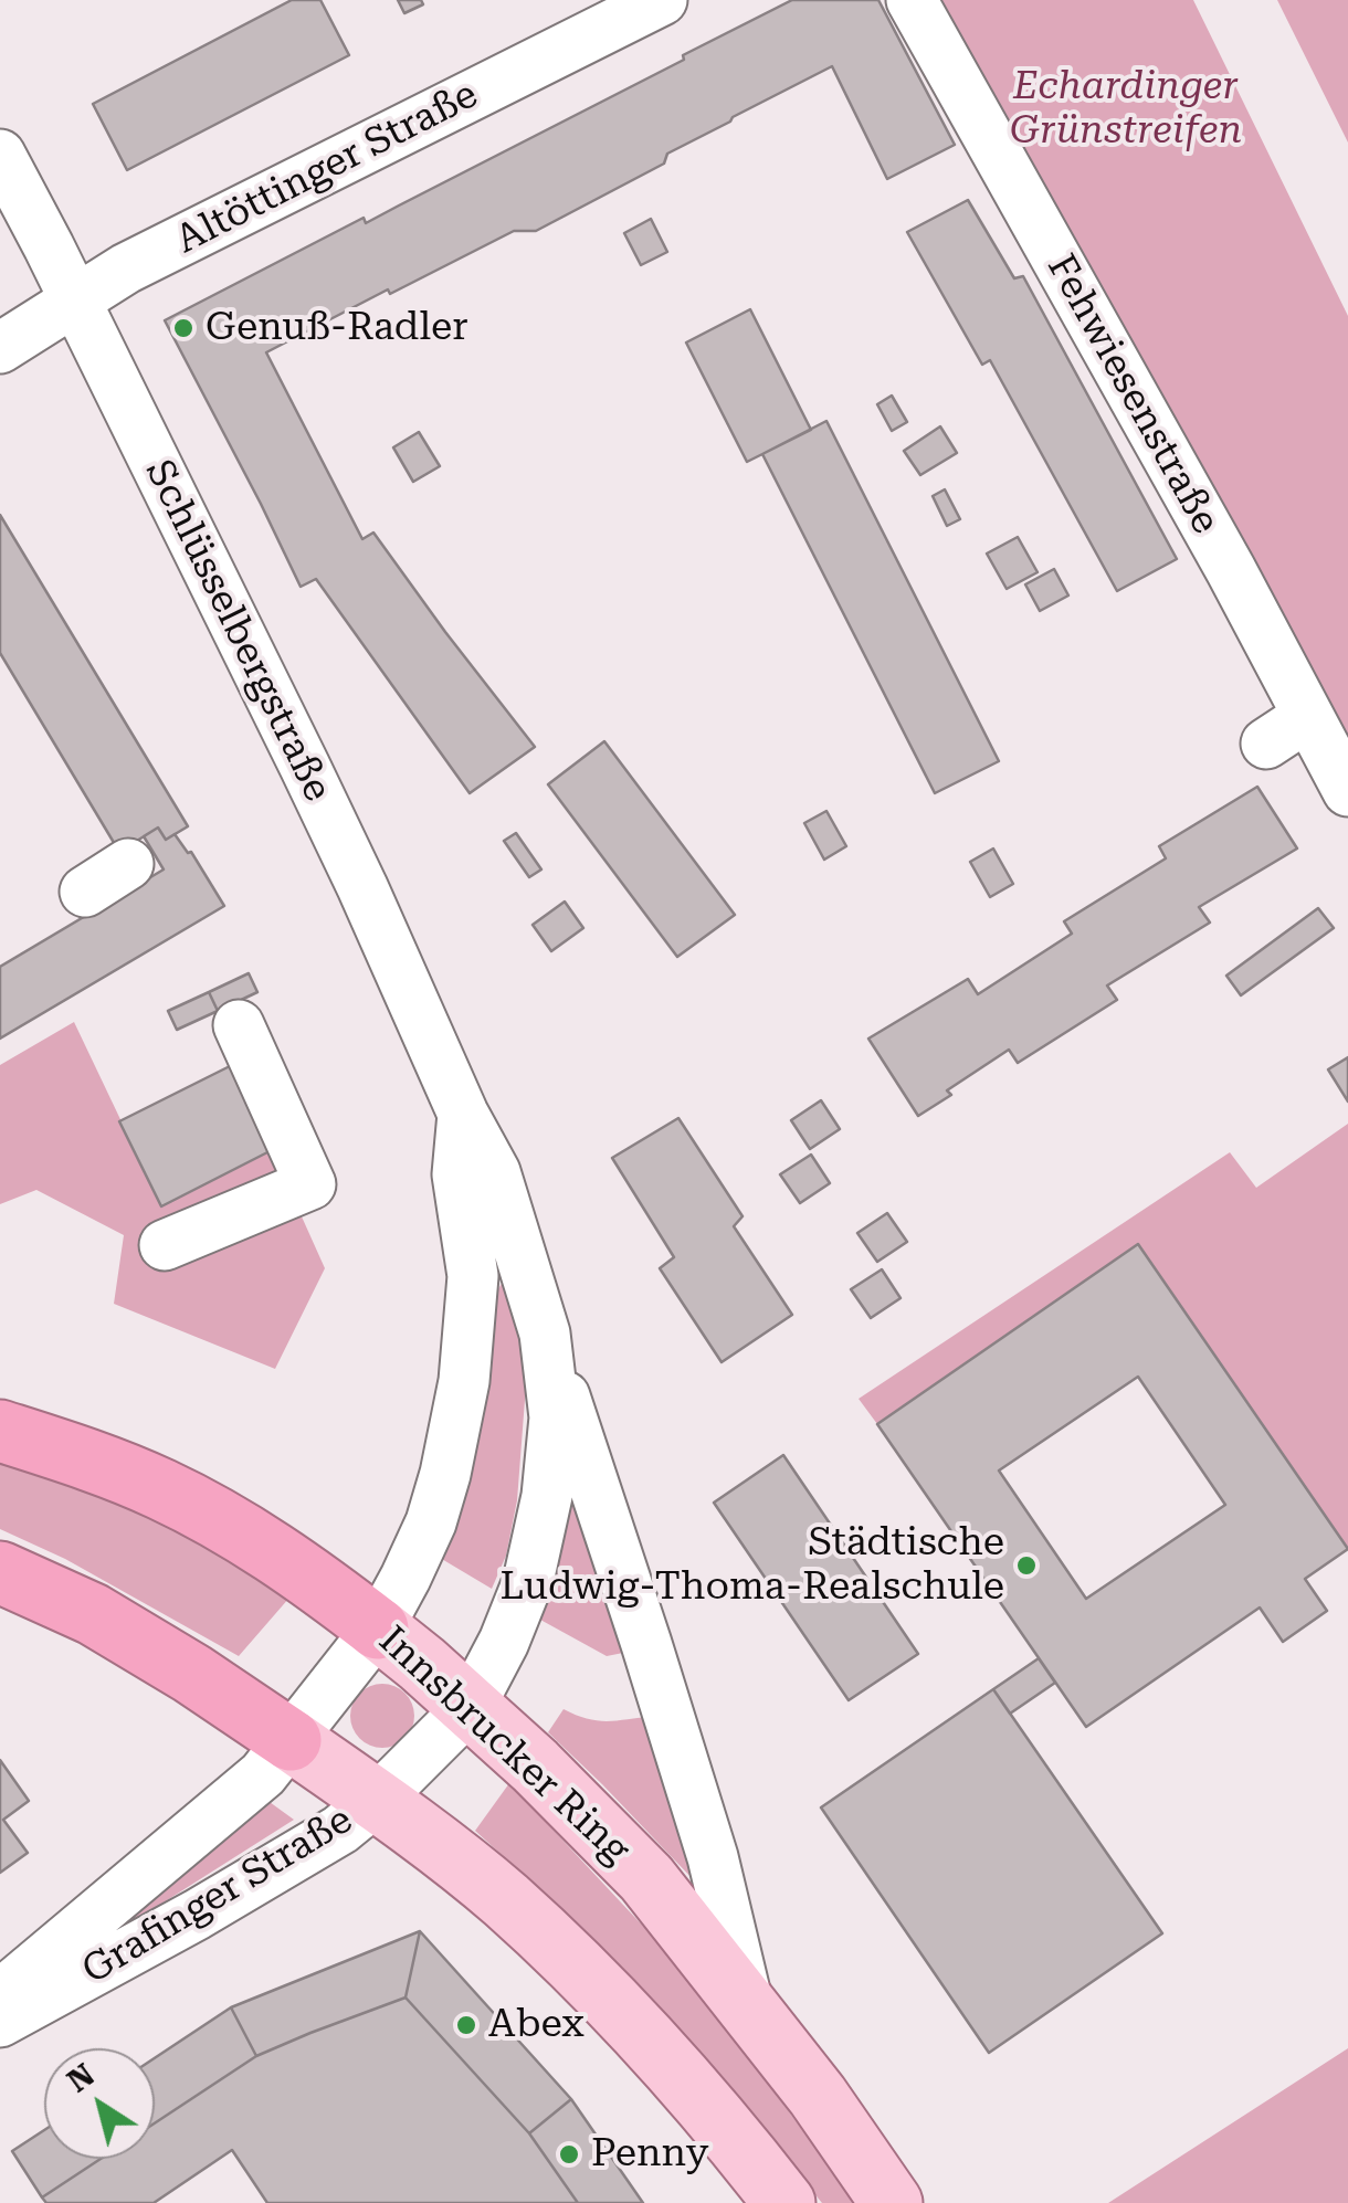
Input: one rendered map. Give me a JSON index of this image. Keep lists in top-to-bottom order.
{
  "streets": {
    "highway": ["Innsbrucker Ring"],
    "street": [
      "Altöttinger Straße",
      "Fehwiesenstraße",
      "Schlüsselbergstraße",
      "Grafinger Straße"
    ]
  },
  "crossings": [
    ["Altöttinger Straße", "Schlüsselbergstraße"],
    ["Schlüsselbergstraße", "Innsbrucker Ring"],
    ["Schlüsselbergstraße", "Grafinger Straße"],
    ["Innsbrucker Ring", "Grafinger Straße"]
  ],
  "parks": ["Echardinger Grünstreifen"],
  "places": [
    "Genuß-Radler",
    "Städtische Ludwig-Thoma-Realschule",
    "Abex",
    "Penny"
  ],
  "north": "top left"
}
